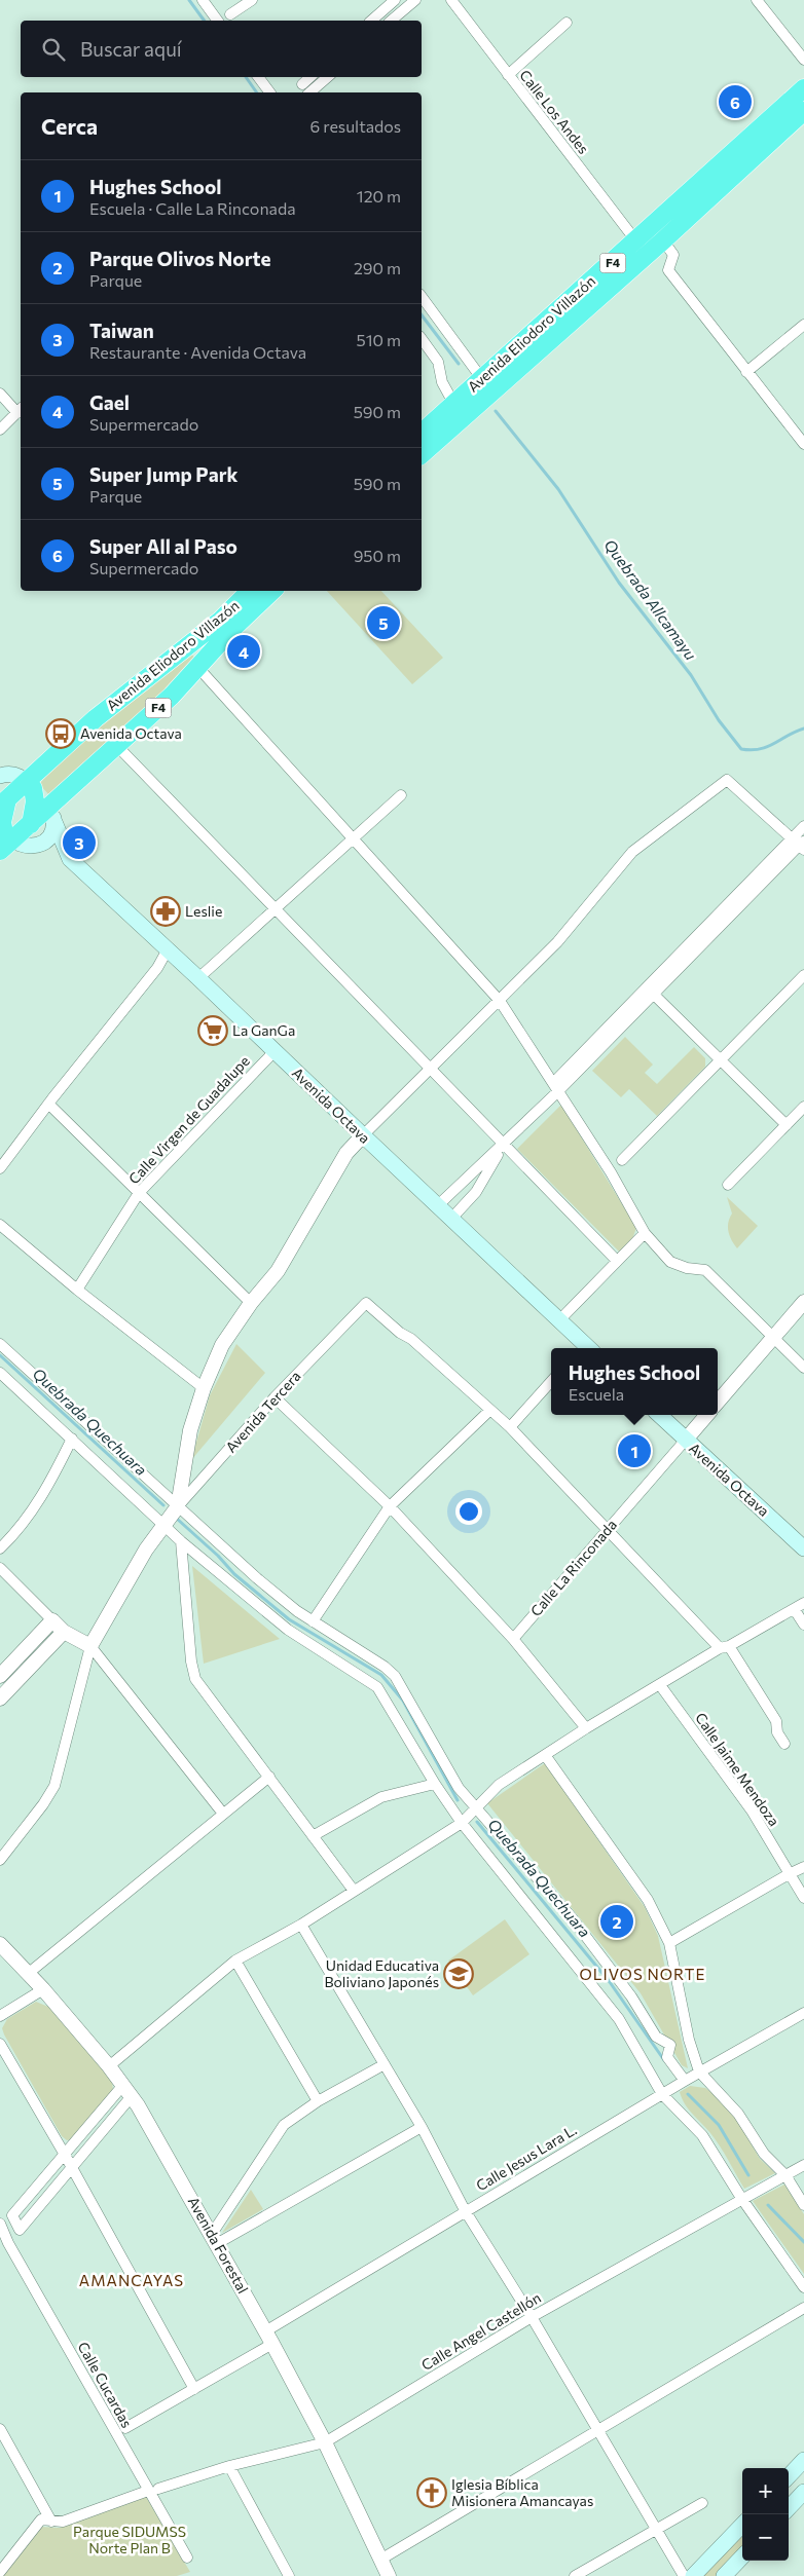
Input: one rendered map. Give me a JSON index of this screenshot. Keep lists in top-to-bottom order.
{
  "streets": {
    "highway": ["F4", "Avenida Eliodoro Villazón"],
    "main road": ["Avenida Octava"],
    "street": [
      "Calle Los Andes",
      "Calle Virgen de Guadalupe",
      "Avenida Tercera",
      "Calle La Rinconada",
      "Calle Jaime Mendoza",
      "Calle Jesus Lara L.",
      "Avenida Forestal",
      "Calle Angel Castellón",
      "Calle Cucardas"
    ]
  },
  "crossings": [
    ["Calle Los Andes", "Avenida Eliodoro Villazón"],
    ["Avenida Eliodoro Villazón", "Avenida Octava"],
    ["Avenida Octava", "Calle Virgen de Guadalupe"],
    ["Avenida Octava", "Calle La Rinconada"],
    ["Calle Jesus Lara L.", "Avenida Forestal"],
    ["Avenida Forestal", "Calle Angel Castellón"],
    ["Calle Angel Castellón", "Calle Cucardas"]
  ],
  "districts": ["OLIVOS NORTE", "AMANCAYAS"],
  "water": ["Quebrada Allcamayu", "Quebrada Quechuara"],
  "parks": ["Parque SIDUMSS Norte Plan B"],
  "places": {
    "bus stop": ["Avenida Octava"],
    "pharmacy": ["Leslie"],
    "supermarket": ["La GanGa"],
    "school or university": ["Unidad Educativa Boliviano Japonés"],
    "church": ["Iglesia Bíblica Misionera Amancayas"]
  },
  "page": {
    "search": "Buscar aquí",
    "pins": [
      "6",
      "5",
      "4",
      "3",
      "1",
      "2"
    ],
    "heading": ["Cerca", "6 resultados"],
    "list": [
      {
        "mark": "1",
        "name": "Hughes School",
        "note": "Escuela · Calle La Rinconada",
        "value": "120 m"
      },
      {
        "mark": "2",
        "name": "Parque Olivos Norte",
        "note": "Parque",
        "value": "290 m"
      },
      {
        "mark": "3",
        "name": "Taiwan",
        "note": "Restaurante · Avenida Octava",
        "value": "510 m"
      },
      {
        "mark": "4",
        "name": "Gael",
        "note": "Supermercado",
        "value": "590 m"
      },
      {
        "mark": "5",
        "name": "Super Jump Park",
        "note": "Parque",
        "value": "590 m"
      },
      {
        "mark": "6",
        "name": "Super All al Paso",
        "note": "Supermercado",
        "value": "950 m"
      }
    ],
    "popup": ["Hughes School", "Escuela"],
    "map_buttons": ["+", "−"]
  }
}
